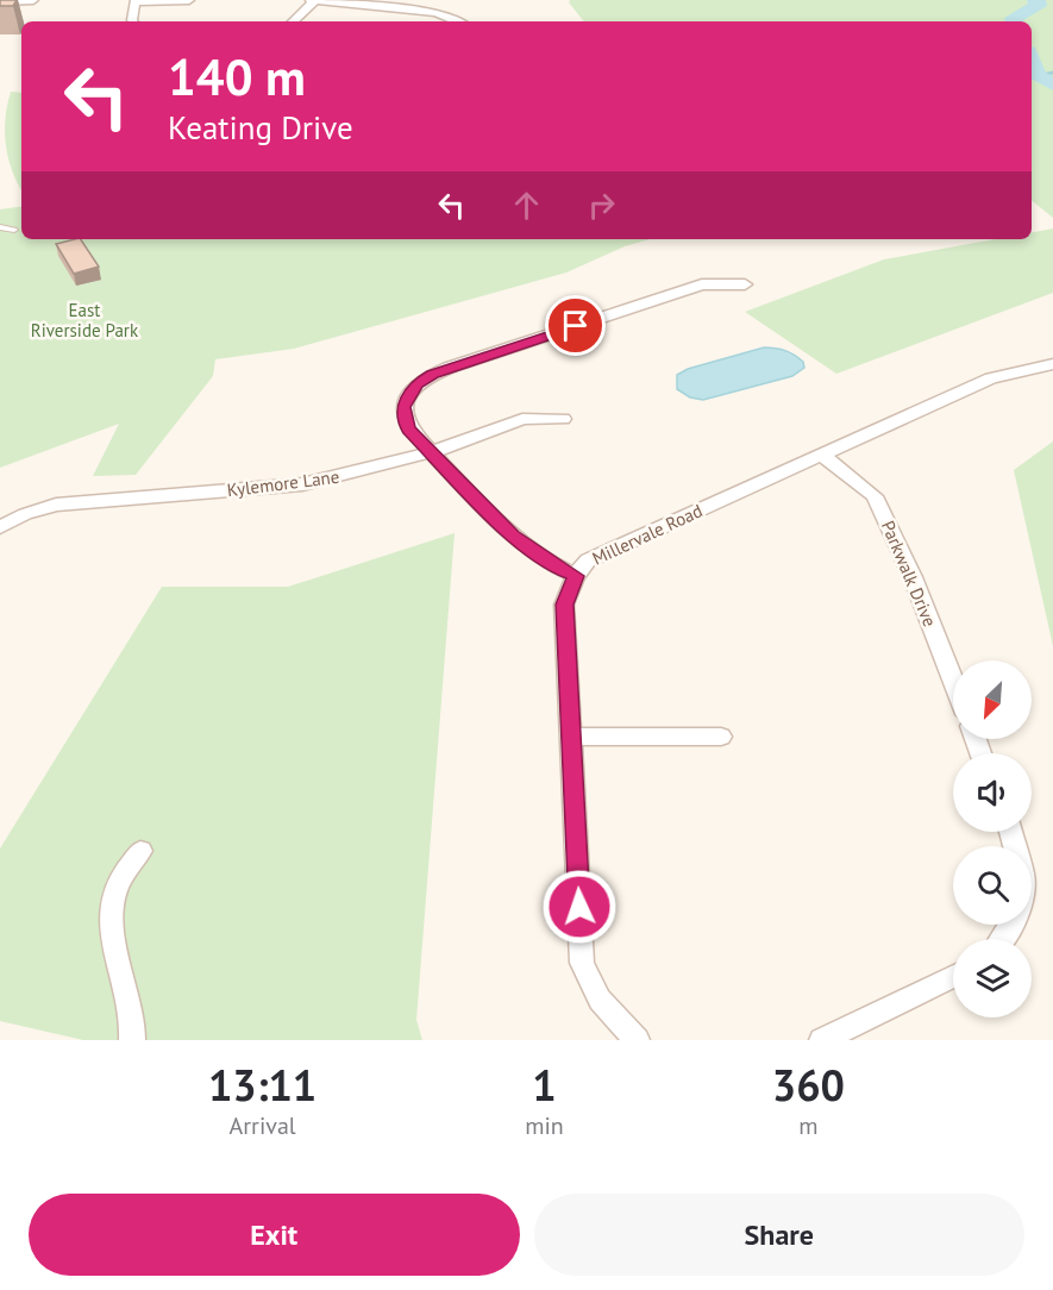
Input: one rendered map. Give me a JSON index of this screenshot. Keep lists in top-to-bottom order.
{
  "streets": {
    "street": ["Kylemore Lane", "Millervale Road", "Parkwalk Drive"]
  },
  "crossings": [
    ["Millervale Road", "Parkwalk Drive"]
  ],
  "parks": ["East Riverside Park"],
  "north": "bottom left",
  "page": {
    "turn": ["140 m", "Keating Drive"],
    "eta": [
      "13:11",
      "Arrival",
      "1",
      "min",
      "360",
      "m"
    ],
    "buttons": ["Exit", "Share"]
  }
}
